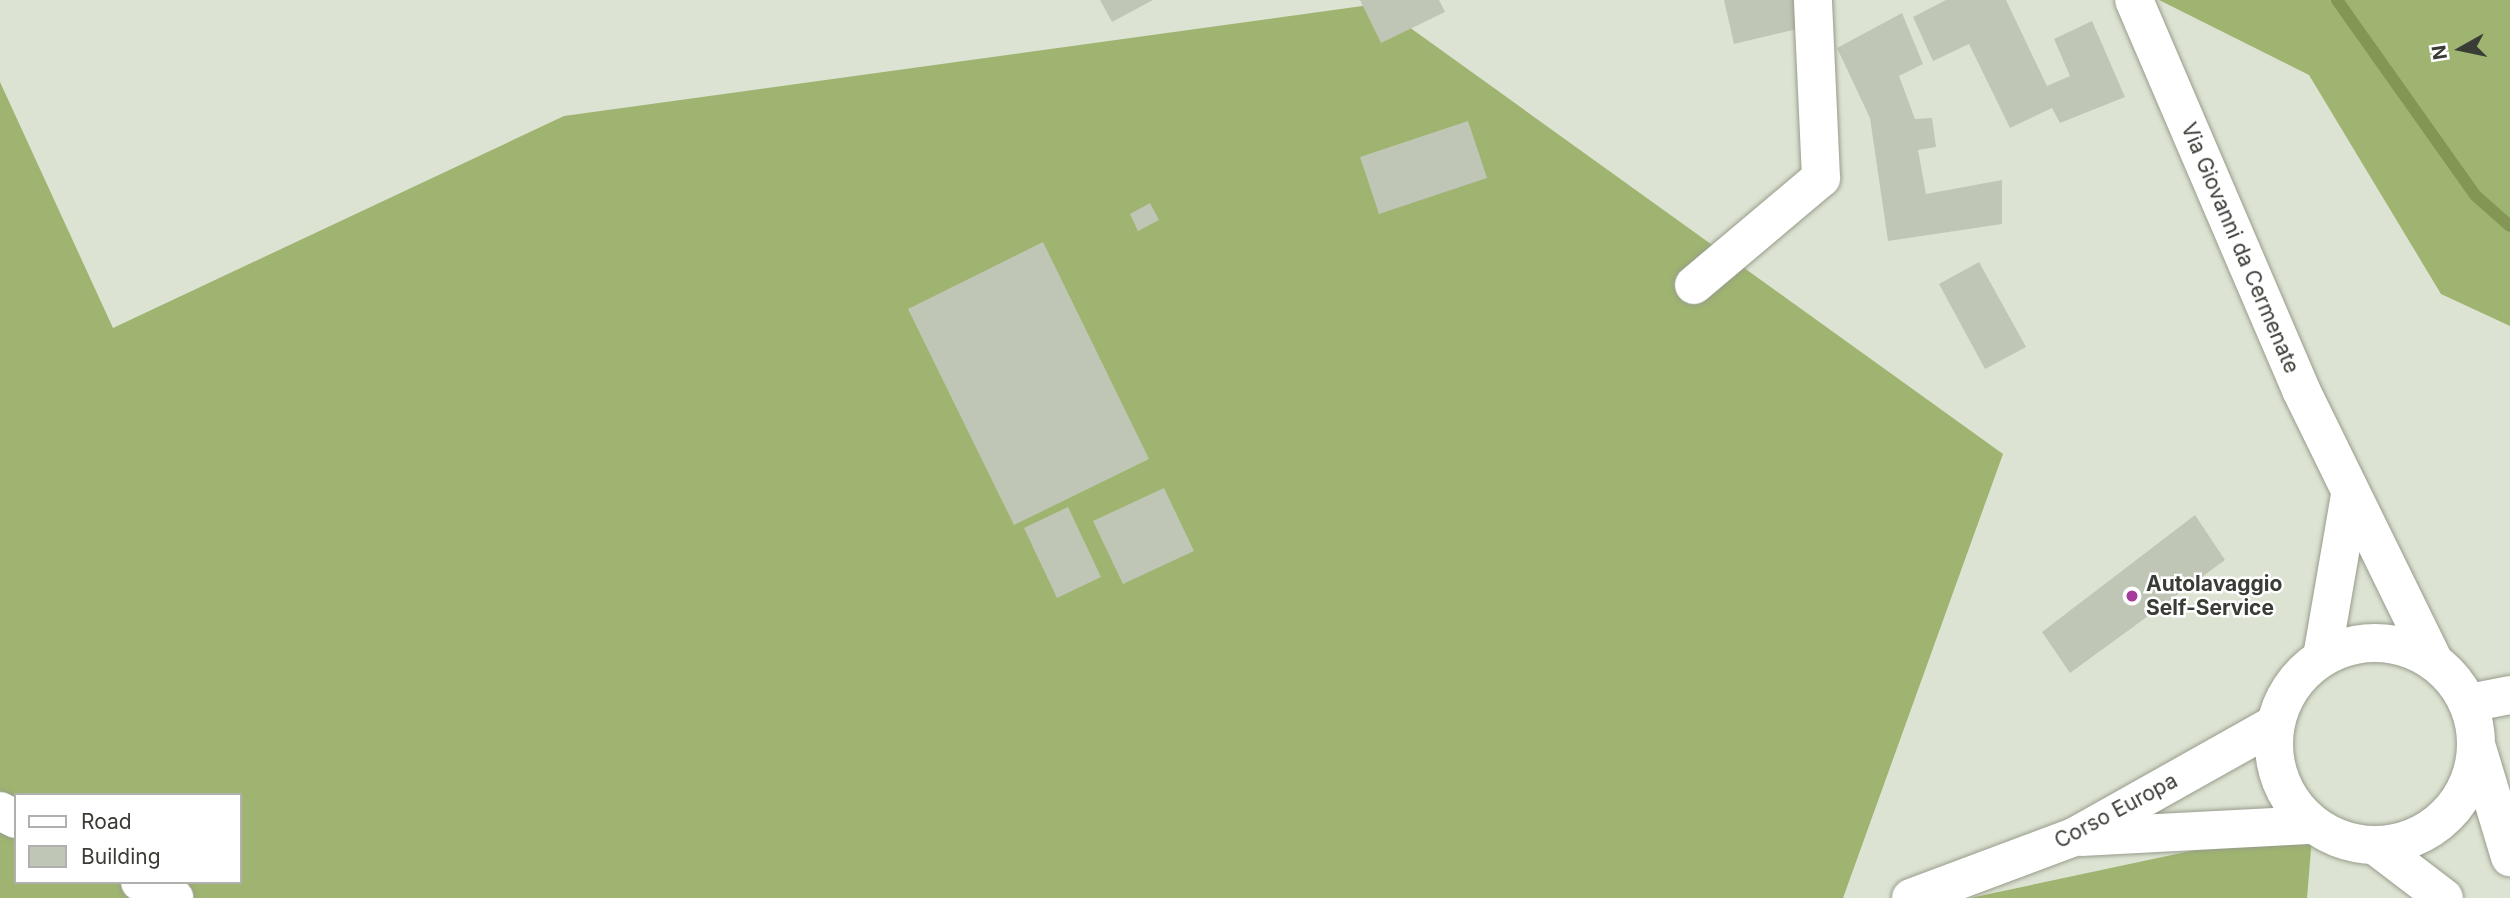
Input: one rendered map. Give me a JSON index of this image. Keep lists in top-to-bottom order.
{
  "streets": {
    "main road": ["Via Giovanni da Cermenate", "Corso Europa"]
  },
  "crossings": [
    ["Via Giovanni da Cermenate", "Corso Europa"]
  ],
  "places": ["Autolavaggio Self-Service"],
  "legend": ["Road", "Building"],
  "north": "left"
}
